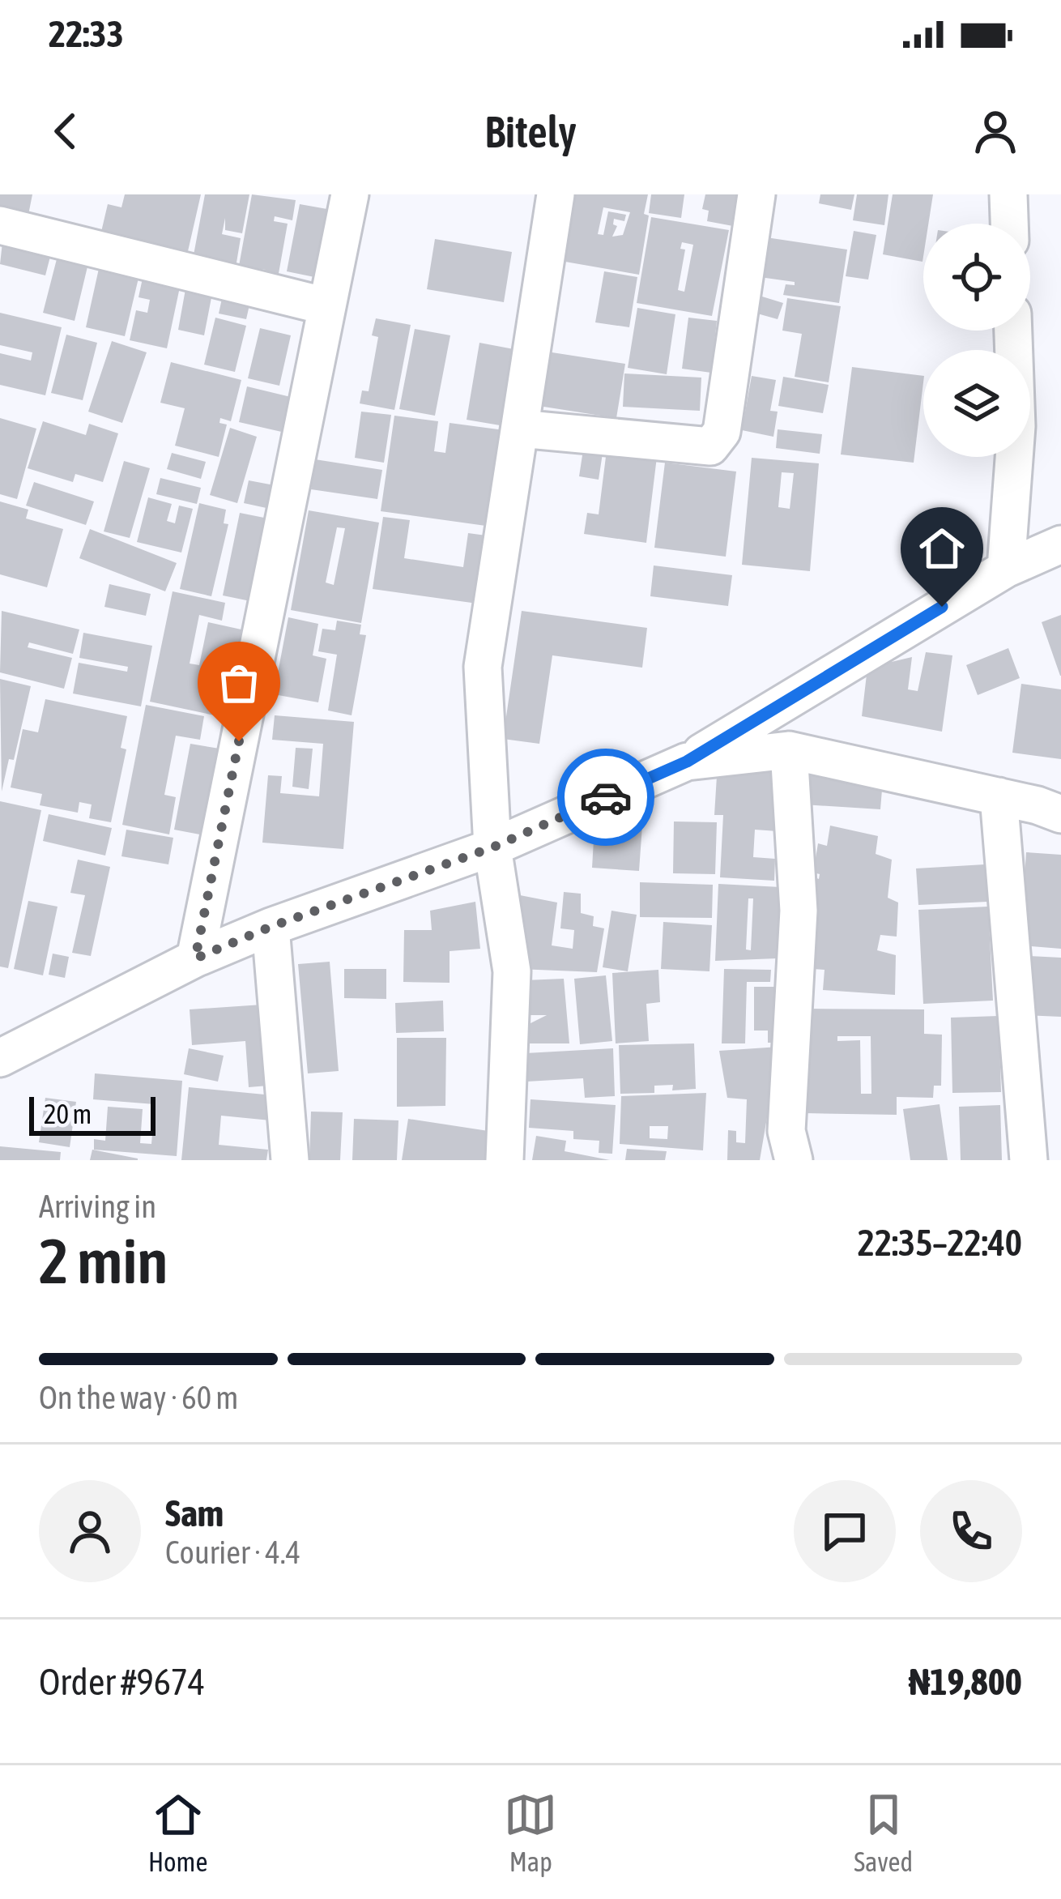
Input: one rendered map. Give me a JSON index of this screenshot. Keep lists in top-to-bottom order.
{
  "scale_bar": "20 m",
  "page": {
    "status": "22:33",
    "header": "Bitely",
    "scale": "20 m",
    "heading": ["2 min", "Arriving in", "22:35–22:40"],
    "panel": [
      "Sam",
      "Courier · 4.4",
      "Order #9674",
      "₦19,800"
    ],
    "bar": "On the way · 60 m",
    "tabs": ["Home", "Map", "Saved"]
  }
}
